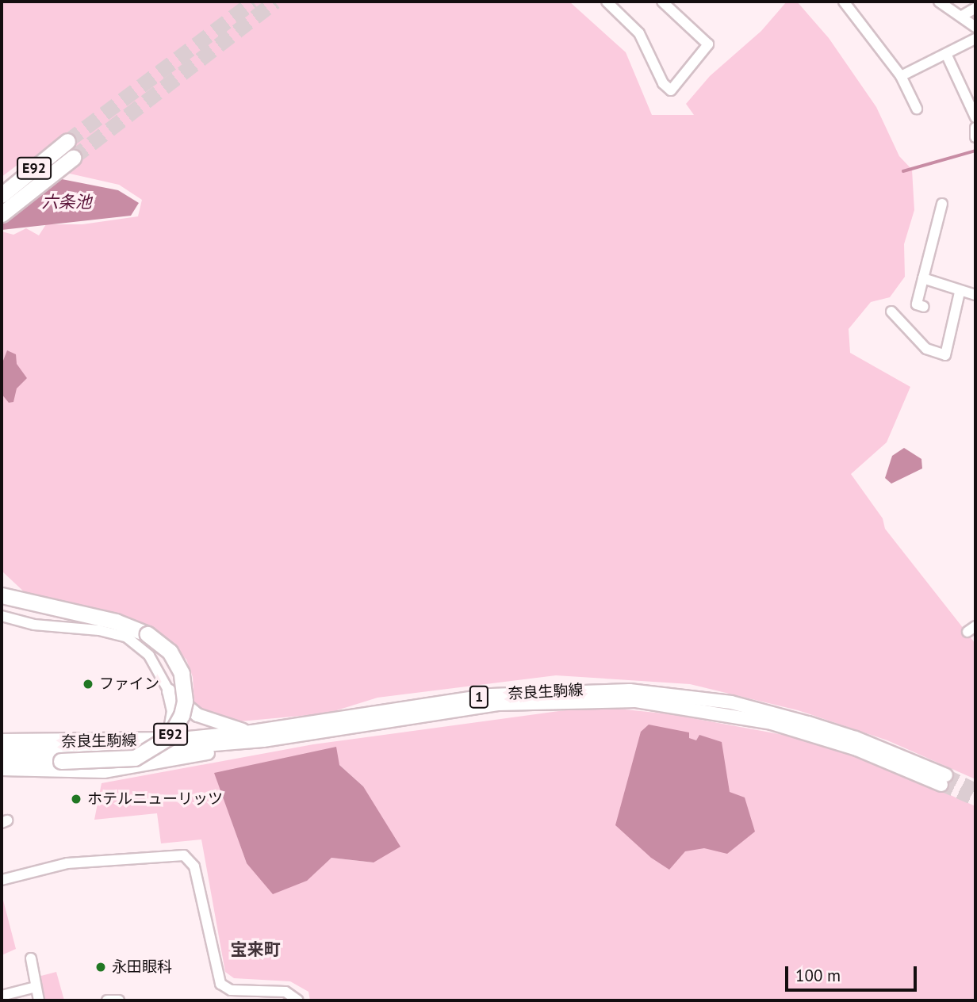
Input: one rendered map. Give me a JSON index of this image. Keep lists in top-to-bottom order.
{
  "streets": {
    "highway": ["E92"],
    "main road": ["奈良生駒線", "1"]
  },
  "districts": ["宝来町"],
  "water": ["六条池"],
  "places": ["ファイン", "ホテルニューリッツ", "永田眼科"],
  "scale_bar": "100 m"
}
